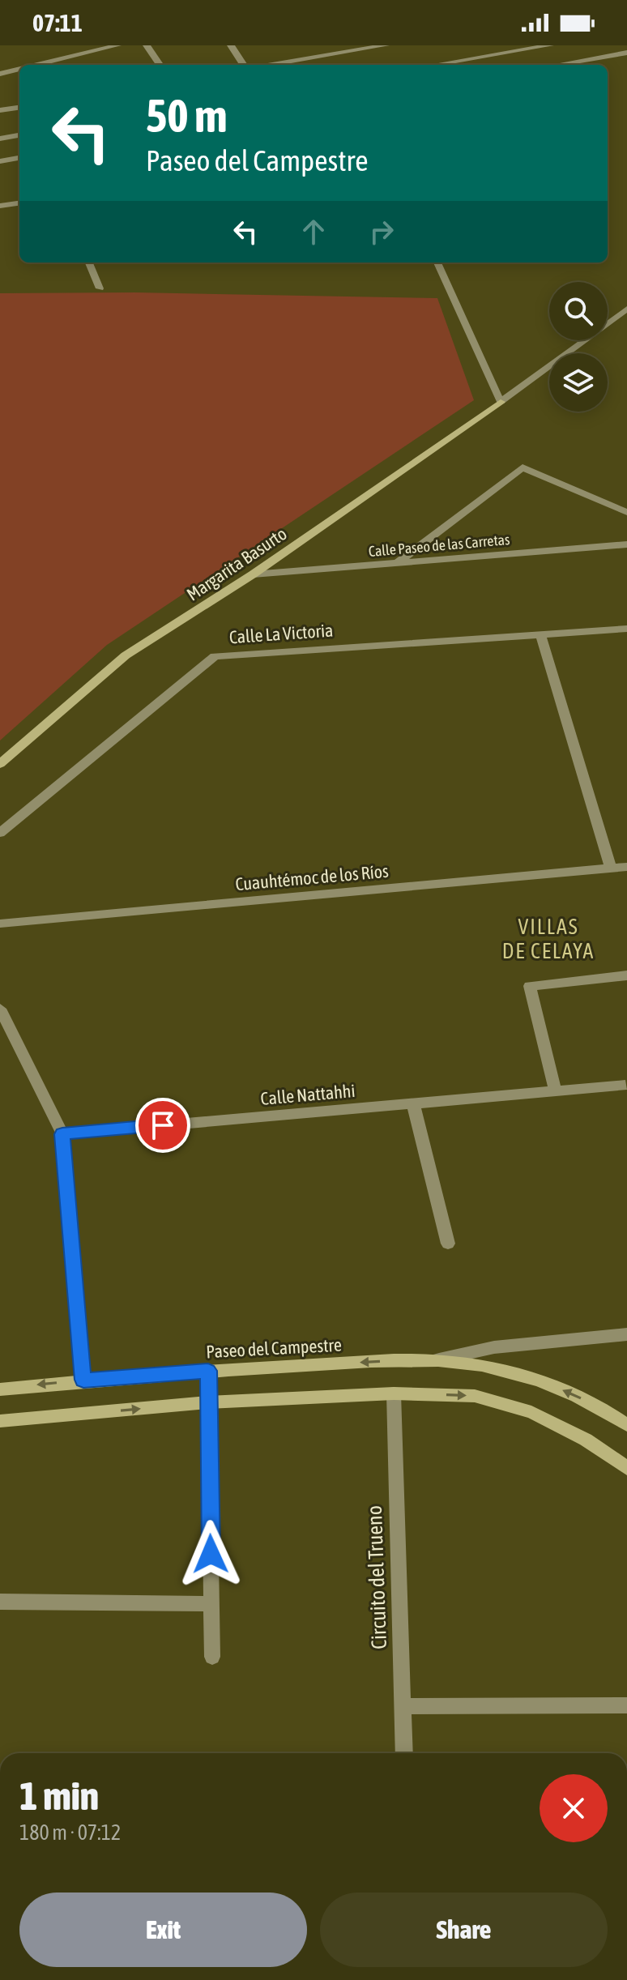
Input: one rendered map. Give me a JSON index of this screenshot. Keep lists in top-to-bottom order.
{
  "streets": {
    "street": [
      "Calle Paseo de las Carretas",
      "Margarita Basurto",
      "Calle La Victoria",
      "Cuauhtémoc de los Ríos",
      "Calle Nattahhi",
      "Paseo del Campestre",
      "Circuito del Trueno"
    ]
  },
  "crossings": [
    ["Calle Paseo de las Carretas", "Margarita Basurto"]
  ],
  "districts": ["VILLAS DE CELAYA"],
  "page": {
    "status": "07:11",
    "turn": ["50 m", "Paseo del Campestre"],
    "heading": ["1 min", "180 m · 07:12"],
    "buttons": ["Exit", "Share"]
  }
}
